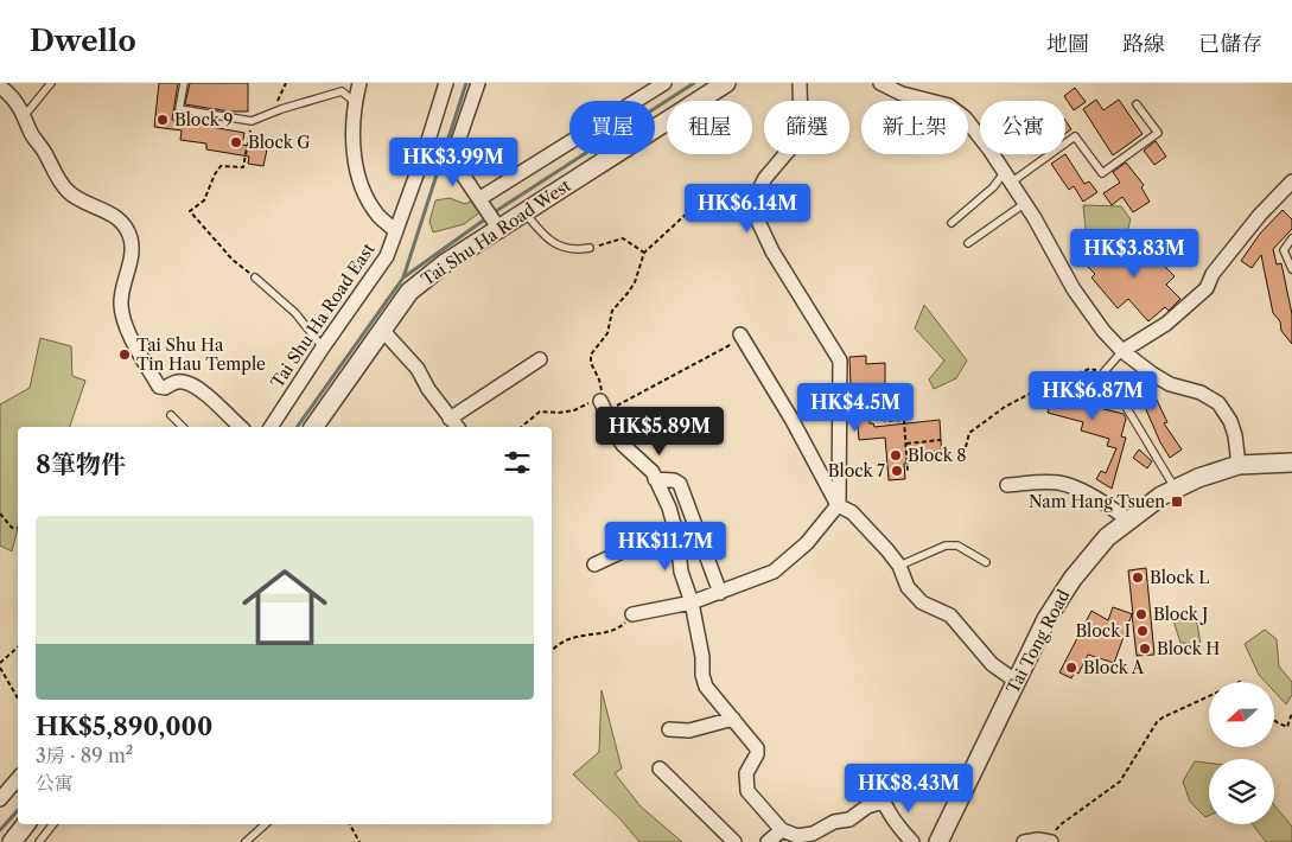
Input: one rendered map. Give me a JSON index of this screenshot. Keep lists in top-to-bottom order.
{
  "streets": {
    "street": ["Tai Shu Ha Road West", "Tai Shu Ha Road East", "Tai Tong Road"]
  },
  "places": {
    "other": [
      "Block 9",
      "Block G",
      "Tai Shu Ha Tin Hau Temple",
      "Block 8",
      "Block 7",
      "Block L",
      "Block J",
      "Block I",
      "Block H",
      "Block A"
    ],
    "transit": ["Nam Hang Tsuen"]
  },
  "north": "left",
  "page": {
    "header": "Dwello",
    "nav": ["地圖", "路線", "已儲存"],
    "chip": [
      "買屋",
      "租屋",
      "篩選",
      "新上架",
      "公寓"
    ],
    "price": [
      "HK$3.99M",
      "HK$6.14M",
      "HK$3.83M",
      "HK$6.87M",
      "HK$4.5M",
      "HK$5.89M",
      "HK$11.7M",
      "HK$8.43M"
    ],
    "heading": "8筆物件",
    "list": [
      {
        "name": "HK$5,890,000",
        "note": "3房 · 89 m² · 公寓"
      }
    ]
  }
}
